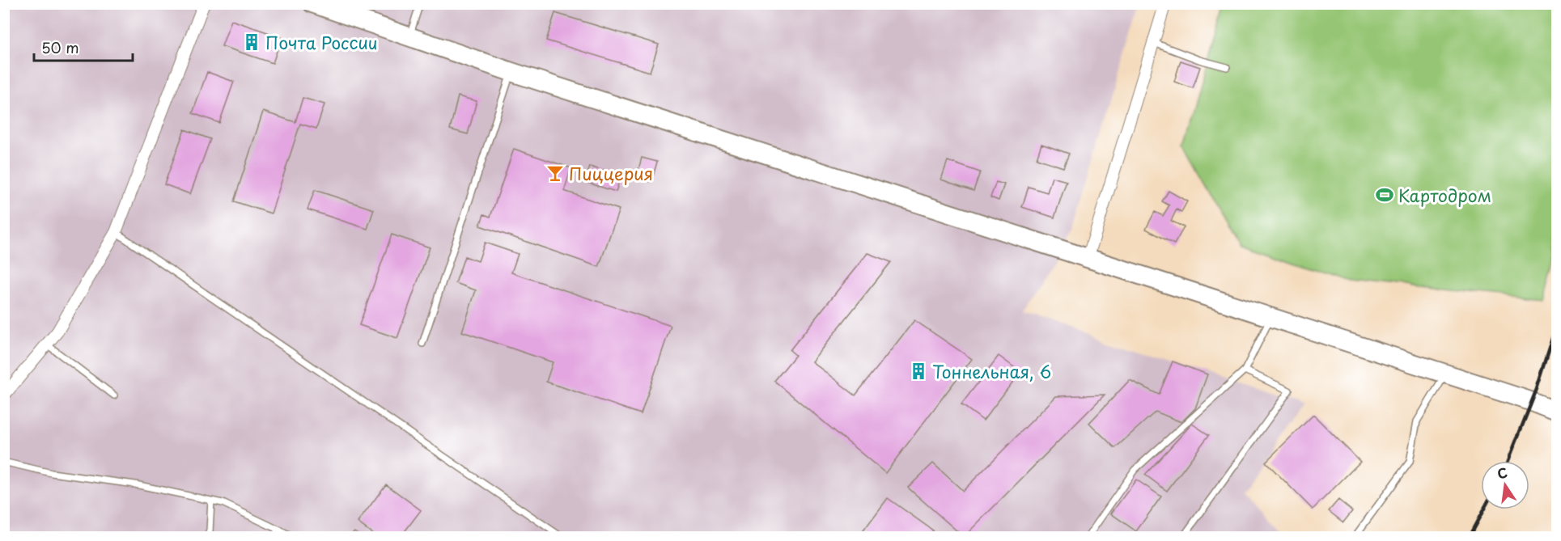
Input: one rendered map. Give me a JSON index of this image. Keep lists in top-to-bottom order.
{
  "places": {
    "building": ["Почта России", "Тоннельная, 6"],
    "bar": ["Пиццерия"],
    "sports": ["Картодром"]
  },
  "scale_bar": "50 m",
  "north": "top"
}
